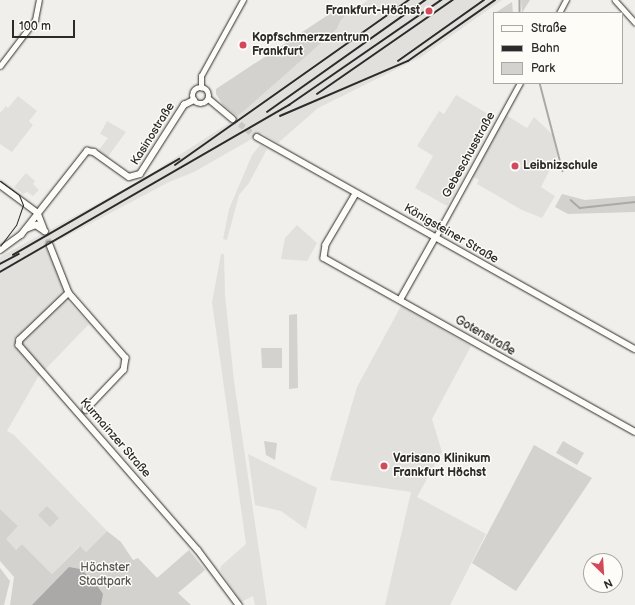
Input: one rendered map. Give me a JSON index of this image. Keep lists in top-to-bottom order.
{
  "streets": {
    "main road": [
      "Kasinostraße",
      "Königsteiner Straße",
      "Gotenstraße",
      "Kurmainzer Straße"
    ],
    "street": ["Gebeschusstraße"]
  },
  "crossings": [
    ["Gebeschusstraße", "Königsteiner Straße"],
    ["Königsteiner Straße", "Gotenstraße"]
  ],
  "parks": ["Höchster Stadtpark"],
  "places": [
    "Frankfurt-Höchst",
    "Kopfschmerzzentrum Frankfurt",
    "Leibnizschule",
    "Varisano Klinikum Frankfurt Höchst"
  ],
  "legend": ["Straße", "Bahn", "Park"],
  "scale_bar": "100 m",
  "north": "bottom right"
}
